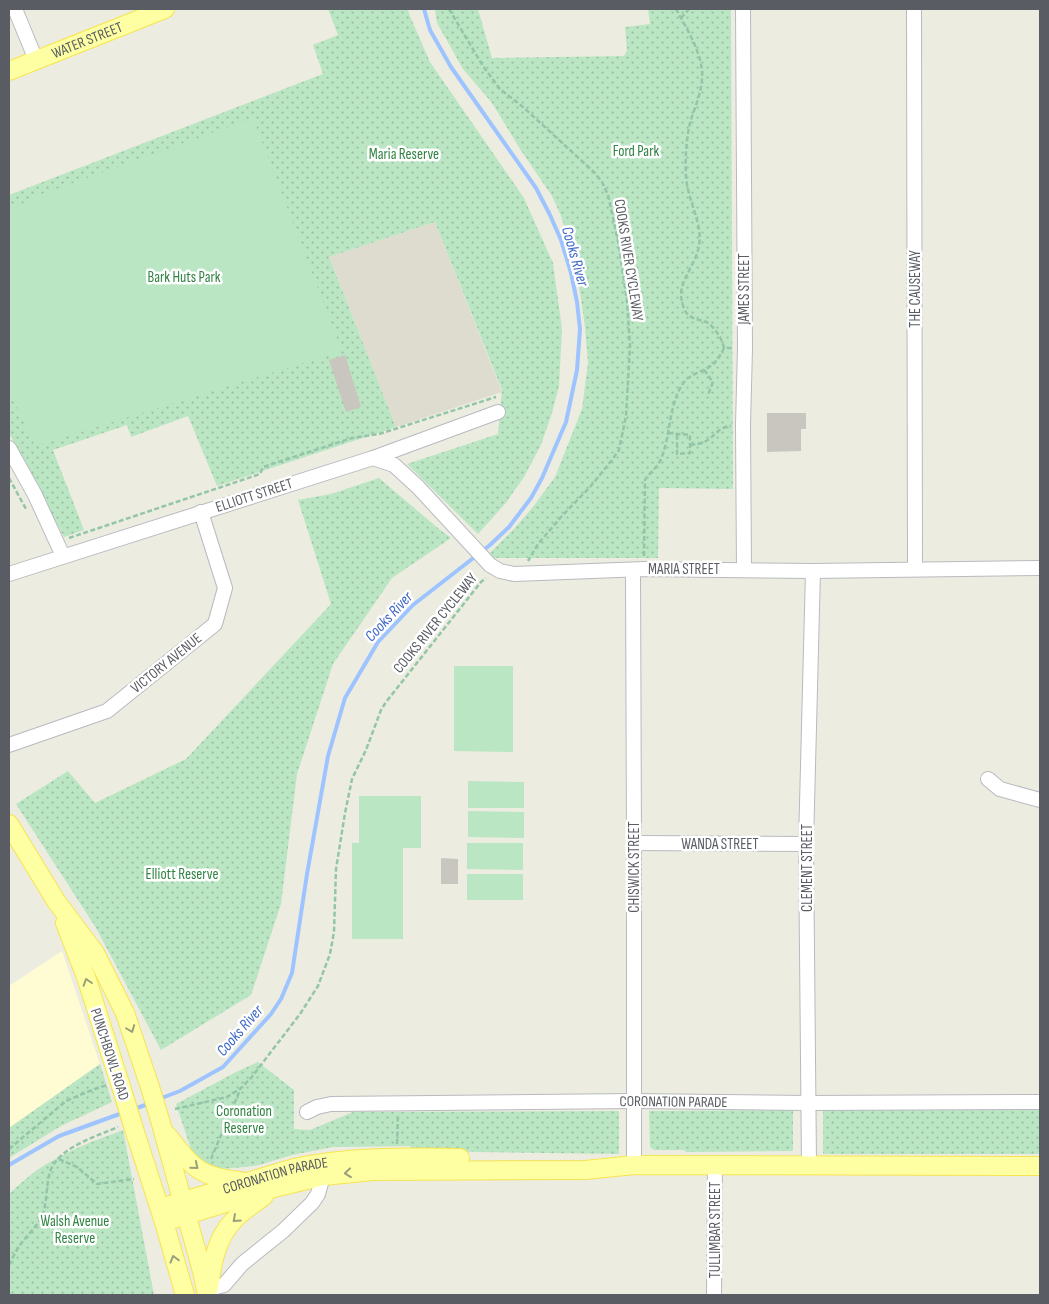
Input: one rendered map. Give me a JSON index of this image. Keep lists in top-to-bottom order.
{
  "streets": {
    "main road": ["WATER STREET", "PUNCHBOWL ROAD", "CORONATION PARADE"],
    "street": [
      "JAMES STREET",
      "THE CAUSEWAY",
      "ELLIOTT STREET",
      "MARIA STREET",
      "VICTORY AVENUE",
      "WANDA STREET",
      "CHISWICK STREET",
      "CLEMENT STREET",
      "TULLIMBAR STREET"
    ],
    "path": ["COOKS RIVER CYCLEWAY"]
  },
  "crossings": [
    ["COOKS RIVER CYCLEWAY", "MARIA STREET"],
    ["JAMES STREET", "MARIA STREET"],
    ["THE CAUSEWAY", "MARIA STREET"],
    ["ELLIOTT STREET", "VICTORY AVENUE"],
    ["MARIA STREET", "CHISWICK STREET"],
    ["MARIA STREET", "CLEMENT STREET"],
    ["WANDA STREET", "CHISWICK STREET"],
    ["WANDA STREET", "CLEMENT STREET"],
    ["CHISWICK STREET", "CORONATION PARADE"],
    ["CLEMENT STREET", "CORONATION PARADE"],
    ["PUNCHBOWL ROAD", "CORONATION PARADE"],
    ["CORONATION PARADE", "TULLIMBAR STREET"]
  ],
  "water": ["Cooks River"],
  "parks": [
    "Ford Park",
    "Maria Reserve",
    "Bark Huts Park",
    "Elliott Reserve",
    "Coronation Reserve",
    "Walsh Avenue Reserve"
  ]
}
